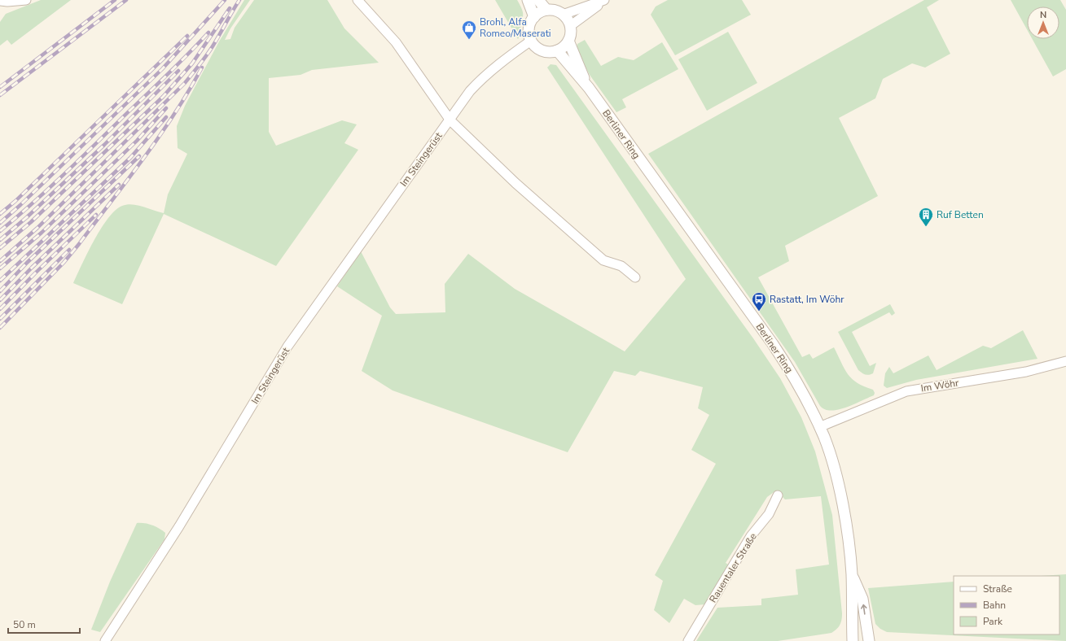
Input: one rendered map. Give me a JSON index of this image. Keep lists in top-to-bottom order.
{
  "streets": {
    "street": [
      "Berliner Ring",
      "Im Steingerüst",
      "Im Wöhr",
      "Rauentaler Straße"
    ]
  },
  "crossings": [
    ["Berliner Ring", "Im Steingerüst"],
    ["Berliner Ring", "Im Wöhr"]
  ],
  "places": {
    "shop": ["Brohl, Alfa Romeo/Maserati"],
    "building": ["Ruf Betten"],
    "bus stop": ["Rastatt, Im Wöhr"]
  },
  "legend": ["Straße", "Bahn", "Park"],
  "scale_bar": "50 m",
  "north": "top"
}
